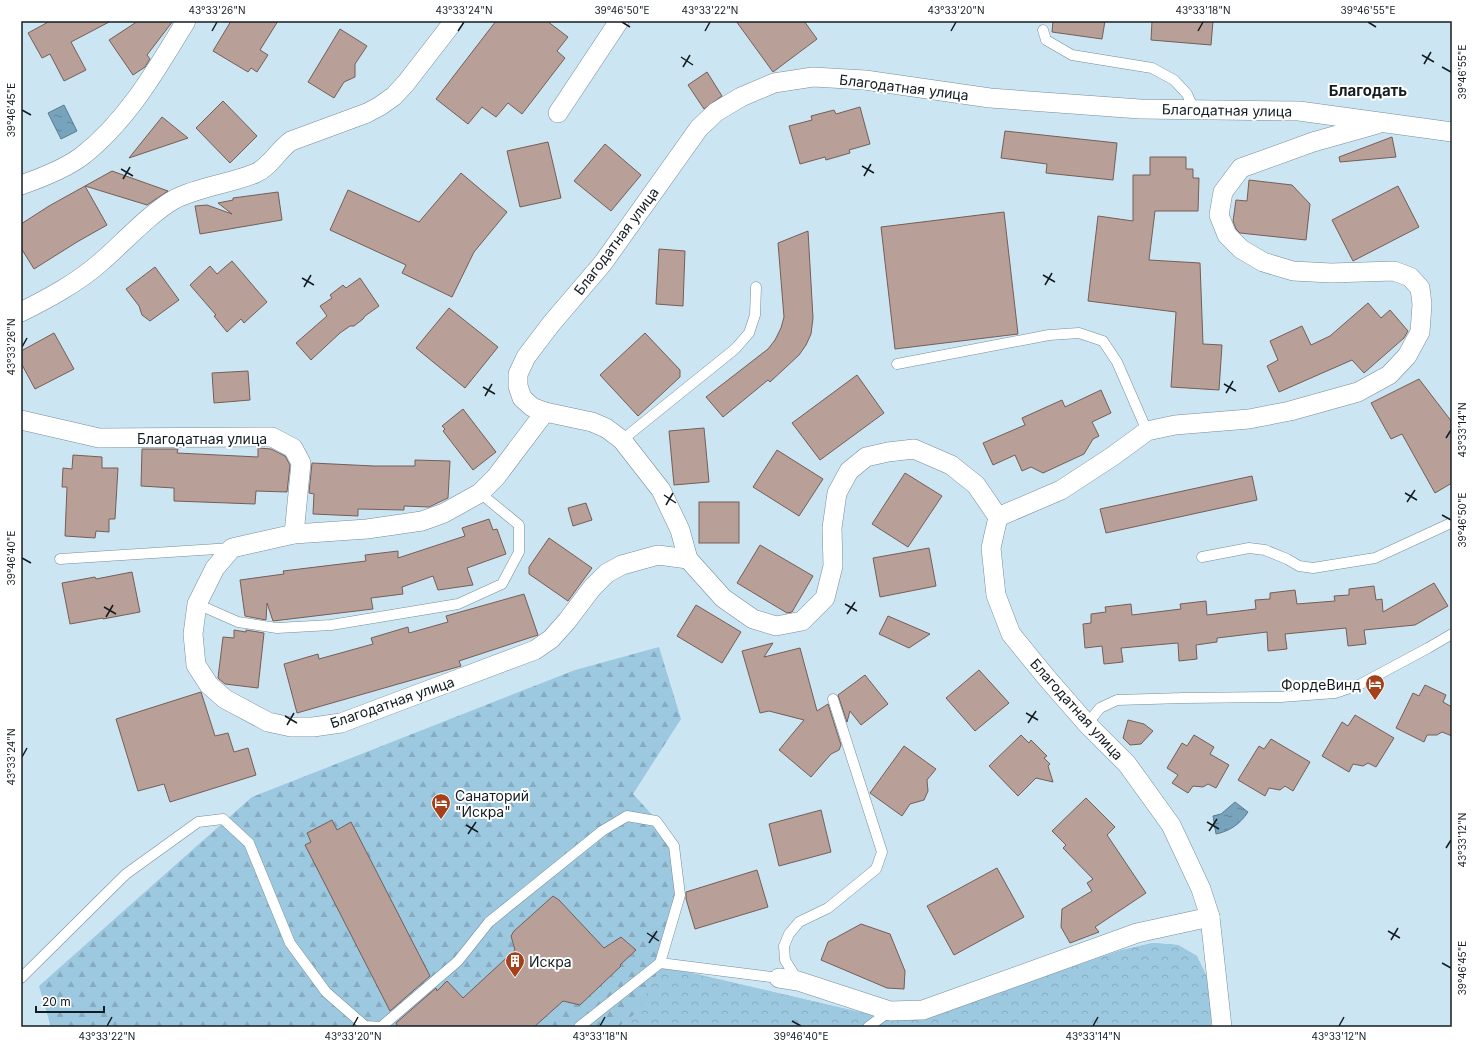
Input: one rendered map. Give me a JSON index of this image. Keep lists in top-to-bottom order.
{
  "streets": {
    "street": ["Благодатная улица"]
  },
  "districts": ["Благодать"],
  "places": {
    "hotel": ["ФордеВинд", "Санаторий \"Искра\""],
    "building": ["Искра"]
  },
  "scale_bar": "20 m",
  "coordinates": [
    "43°33'26\"N",
    "43°33'24\"N",
    "39°46'50\"E",
    "43°33'22\"N",
    "43°33'20\"N",
    "43°33'18\"N",
    "39°46'55\"E",
    "39°46'45\"E",
    "43°33'14\"N",
    "39°46'40\"E",
    "43°33'12\"N"
  ]
}
